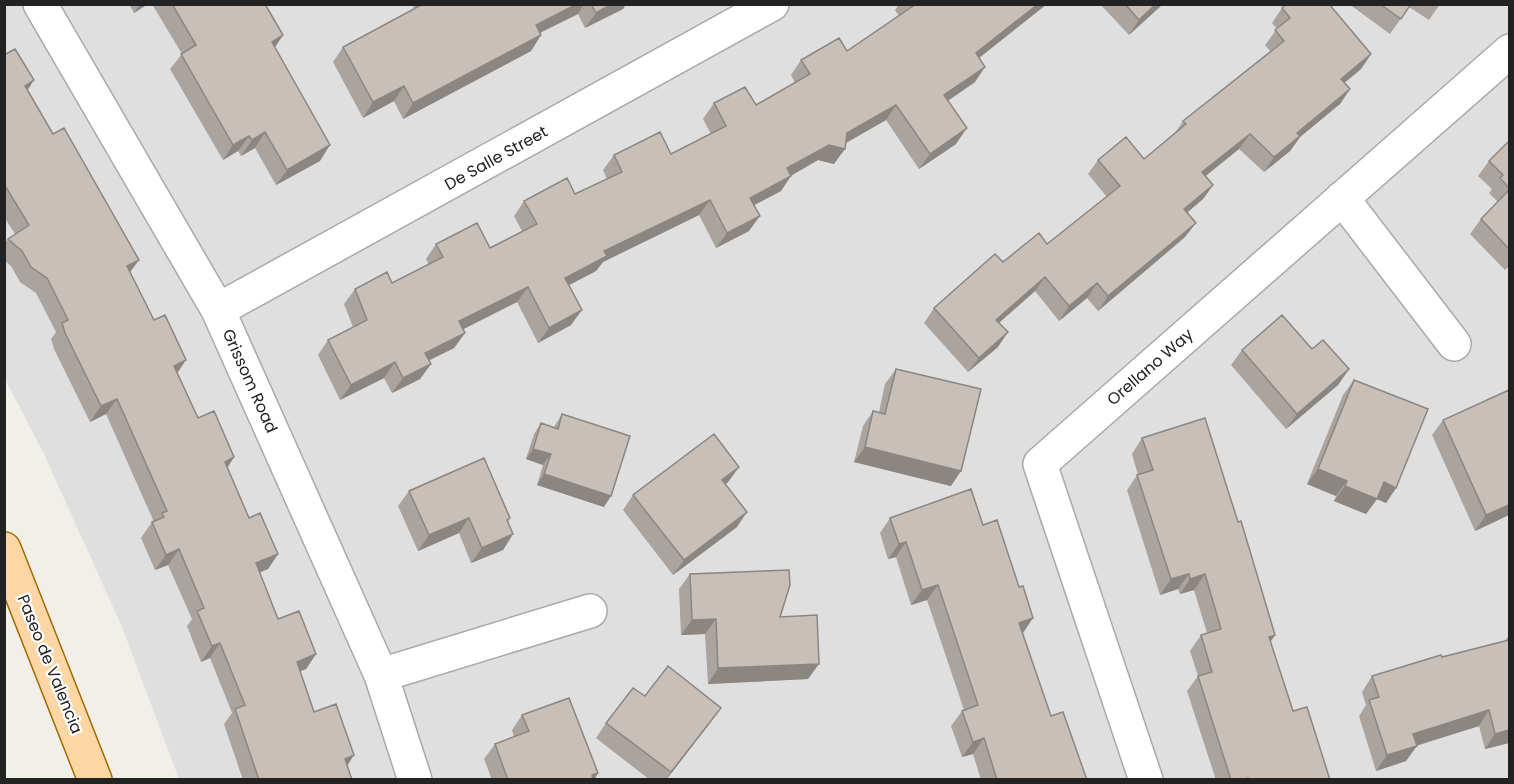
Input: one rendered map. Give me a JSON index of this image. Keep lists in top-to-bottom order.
{
  "streets": {
    "main road": ["Paseo de Valencia"],
    "street": ["De Salle Street", "Orellano Way", "Grissom Road"]
  },
  "crossings": [
    ["De Salle Street", "Grissom Road"]
  ]
}
